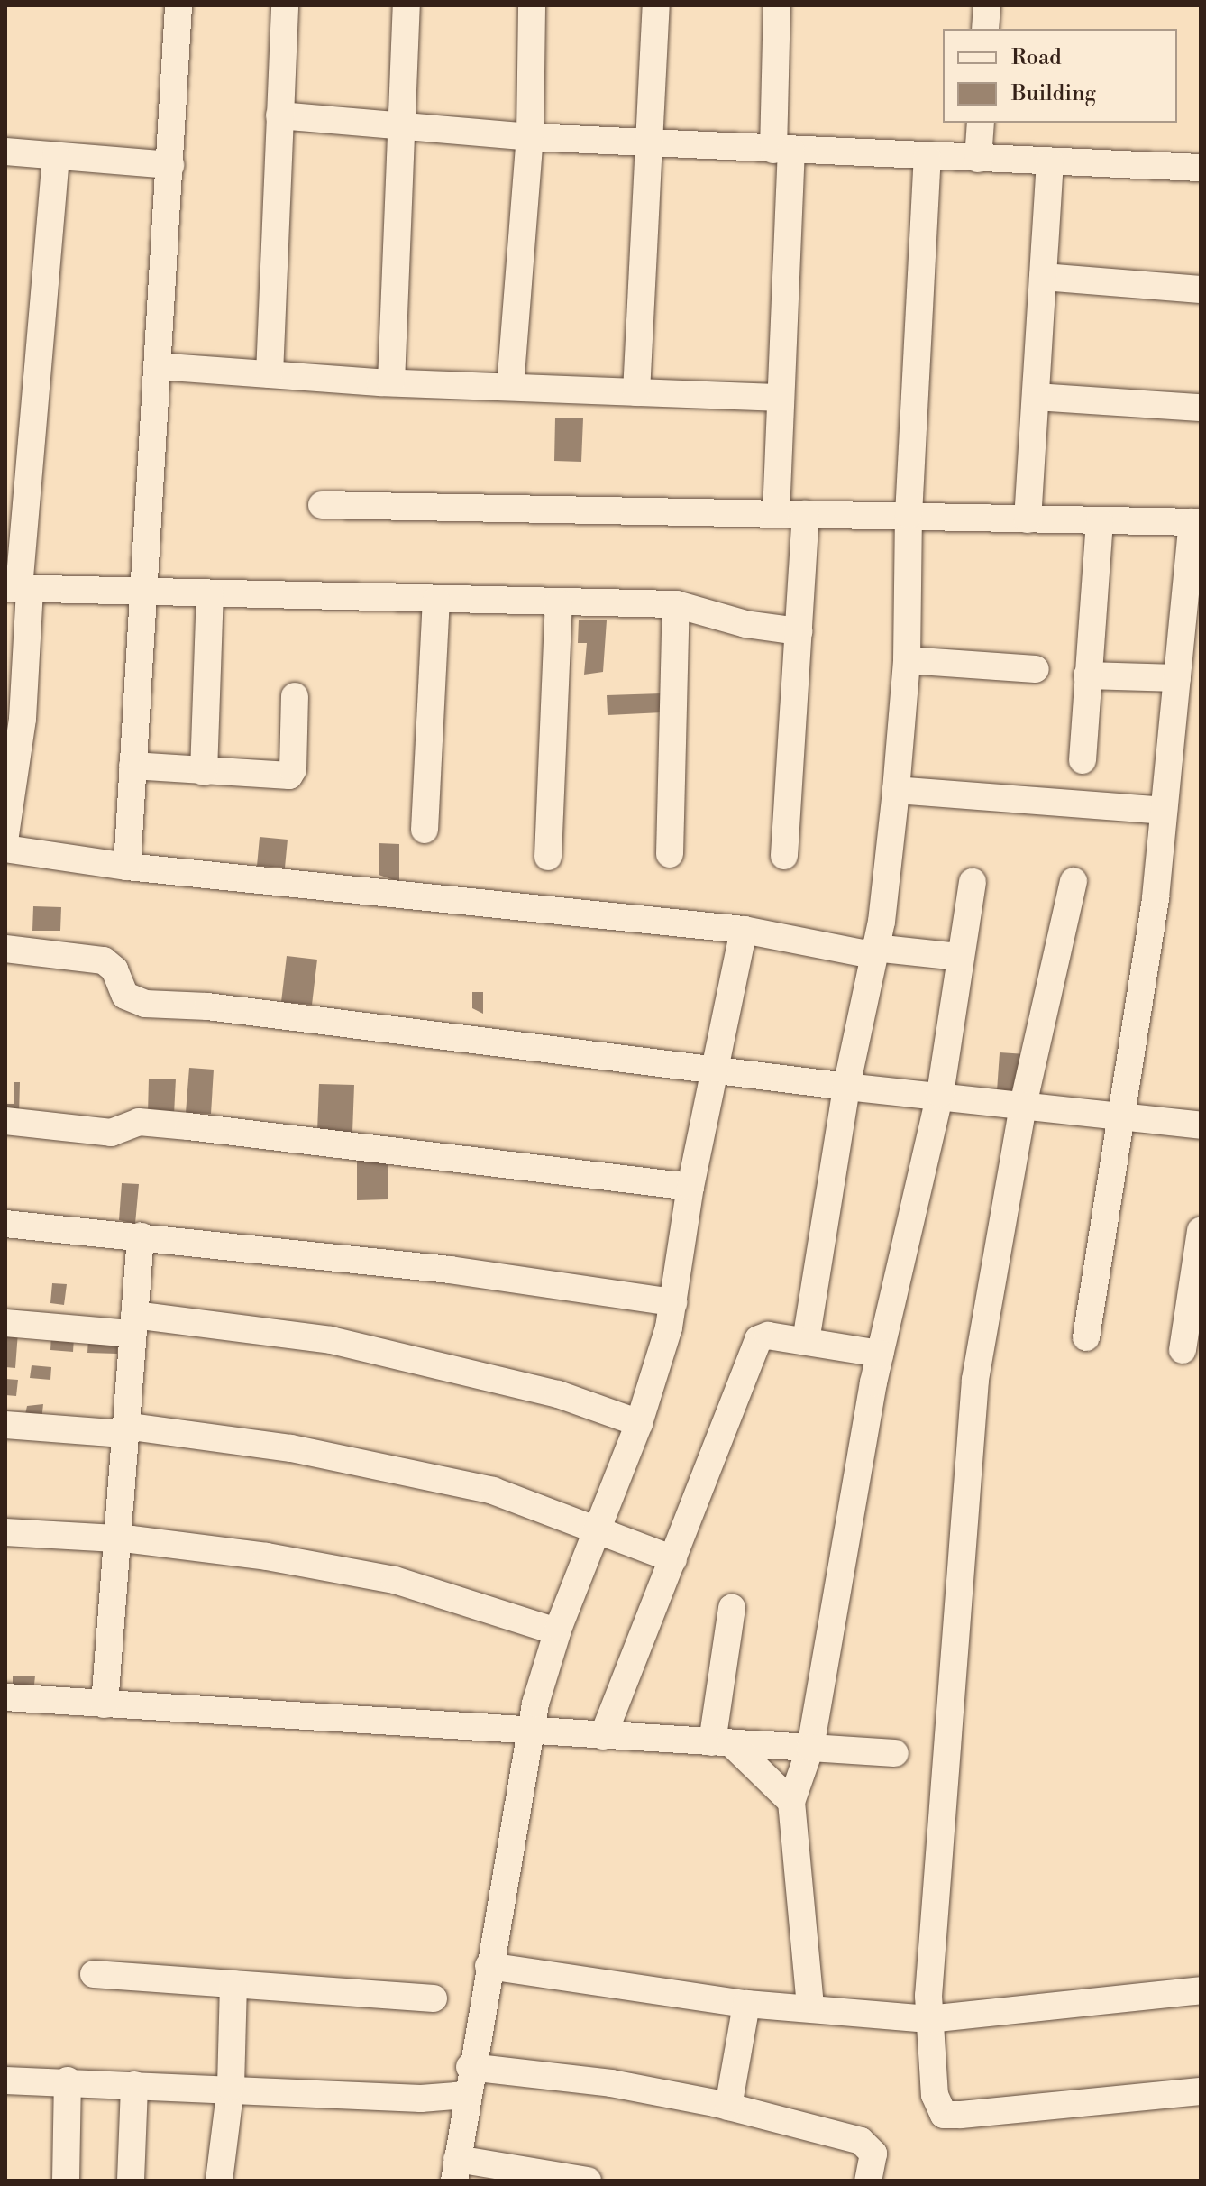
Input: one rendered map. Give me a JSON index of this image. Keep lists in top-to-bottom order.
{
  "legend": ["Road", "Building"]
}
